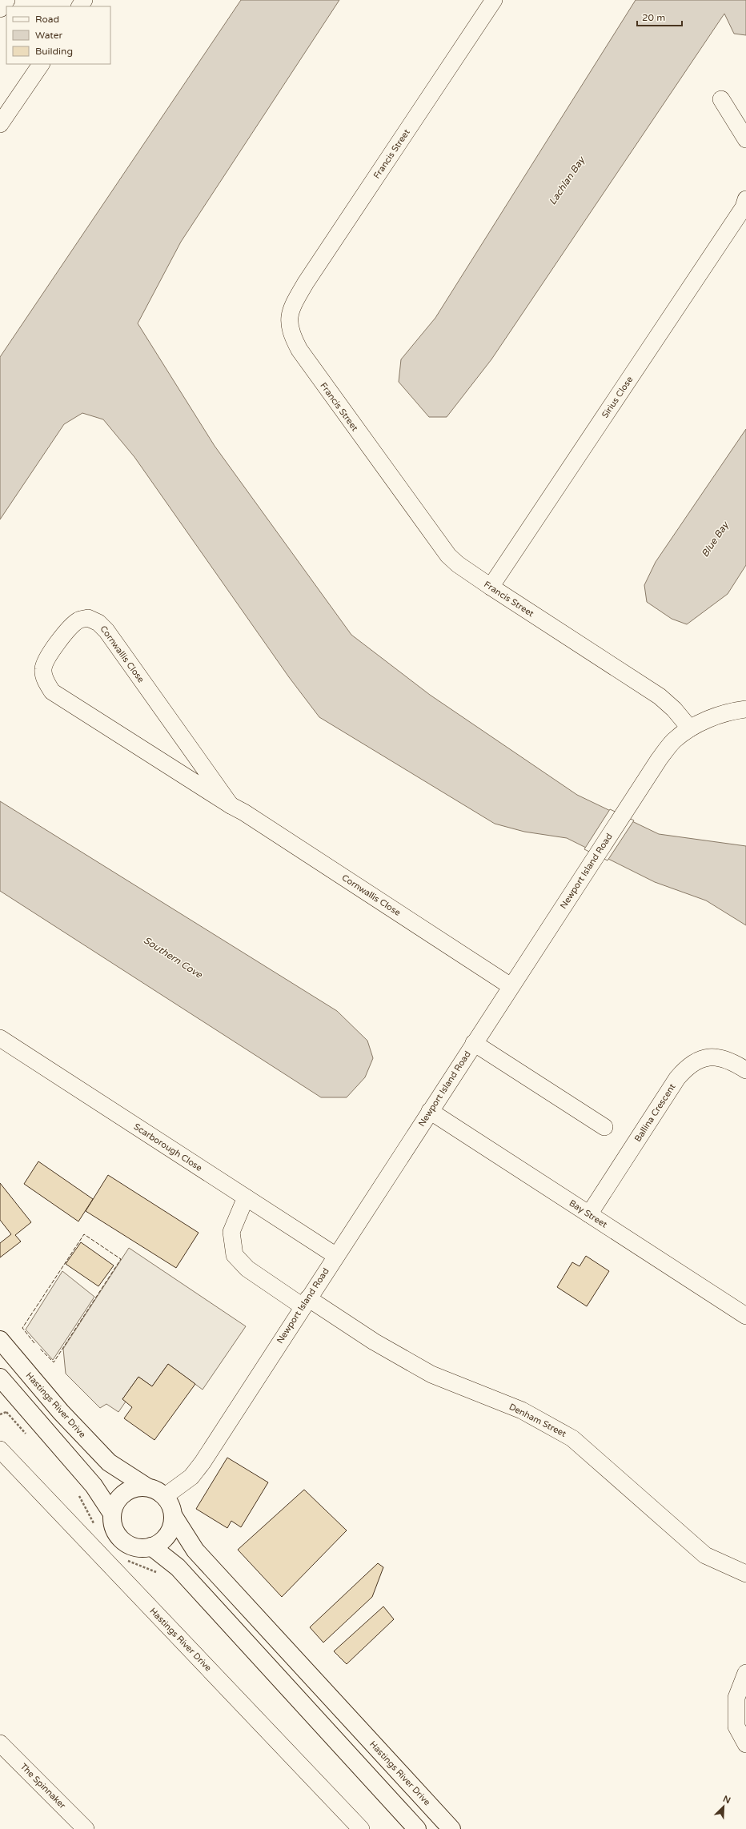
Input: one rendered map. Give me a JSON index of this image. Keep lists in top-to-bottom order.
{
  "streets": {
    "main road": ["Hastings River Drive"],
    "street": [
      "Francis Street",
      "Sirius Close",
      "Cornwallis Close",
      "Newport Island Road",
      "Ballina Crescent",
      "Scarborough Close",
      "Bay Street",
      "Denham Street",
      "The Spinnaker"
    ]
  },
  "crossings": [
    ["Francis Street", "Sirius Close"],
    ["Francis Street", "Newport Island Road"],
    ["Cornwallis Close", "Newport Island Road"],
    ["Newport Island Road", "Scarborough Close"],
    ["Newport Island Road", "Bay Street"],
    ["Newport Island Road", "Hastings River Drive"],
    ["Newport Island Road", "Denham Street"],
    ["Ballina Crescent", "Bay Street"],
    ["Scarborough Close", "Denham Street"]
  ],
  "water": ["Lachlan Bay", "Blue Bay", "Southern Cove"],
  "legend": ["Road", "Water", "Building"],
  "scale_bar": "20 m",
  "north": "top right"
}
